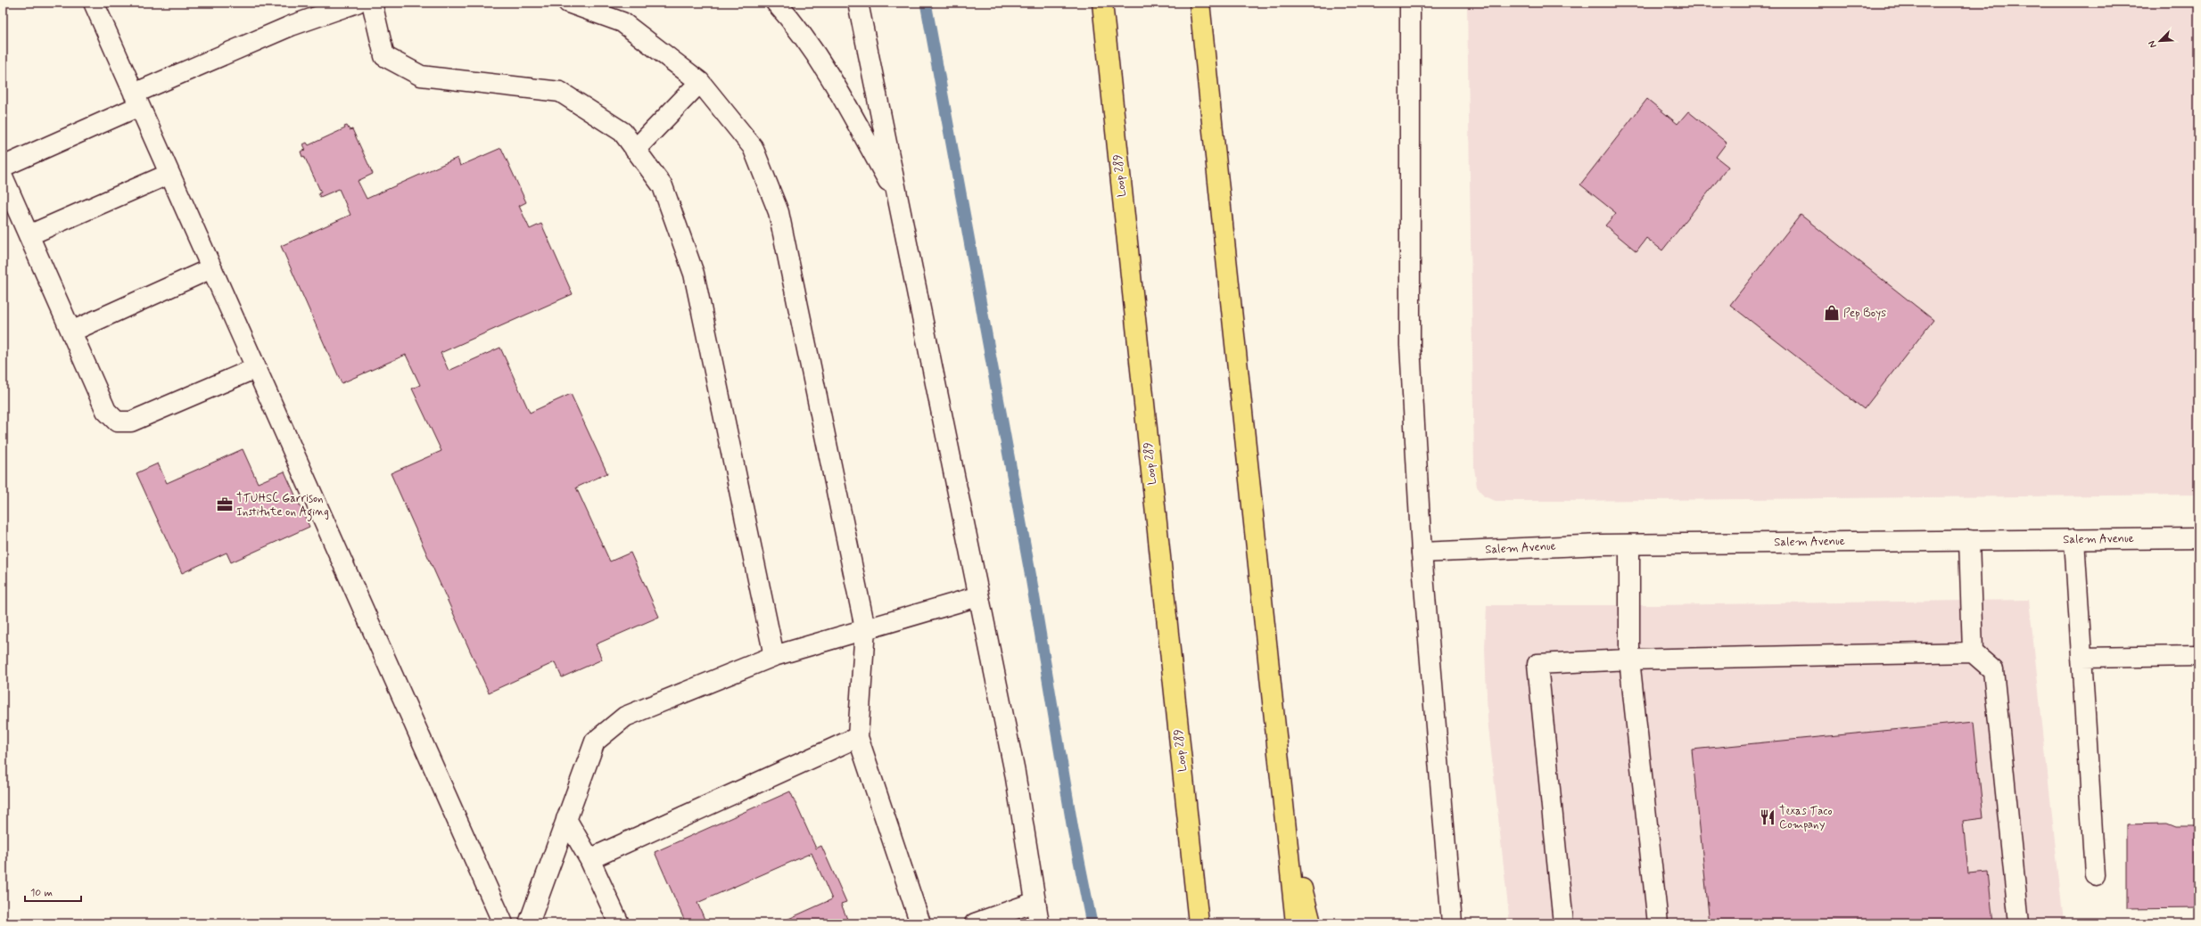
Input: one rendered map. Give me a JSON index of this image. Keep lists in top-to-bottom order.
{
  "streets": {
    "highway": ["Loop 289"],
    "main road": ["Salem Avenue"]
  },
  "places": {
    "shop": ["Pep Boys"],
    "office": ["TTUHSC Garrison Institute on Aging"],
    "restaurant": ["Texas Taco Company"]
  },
  "scale_bar": "10 m",
  "north": "bottom left"
}
